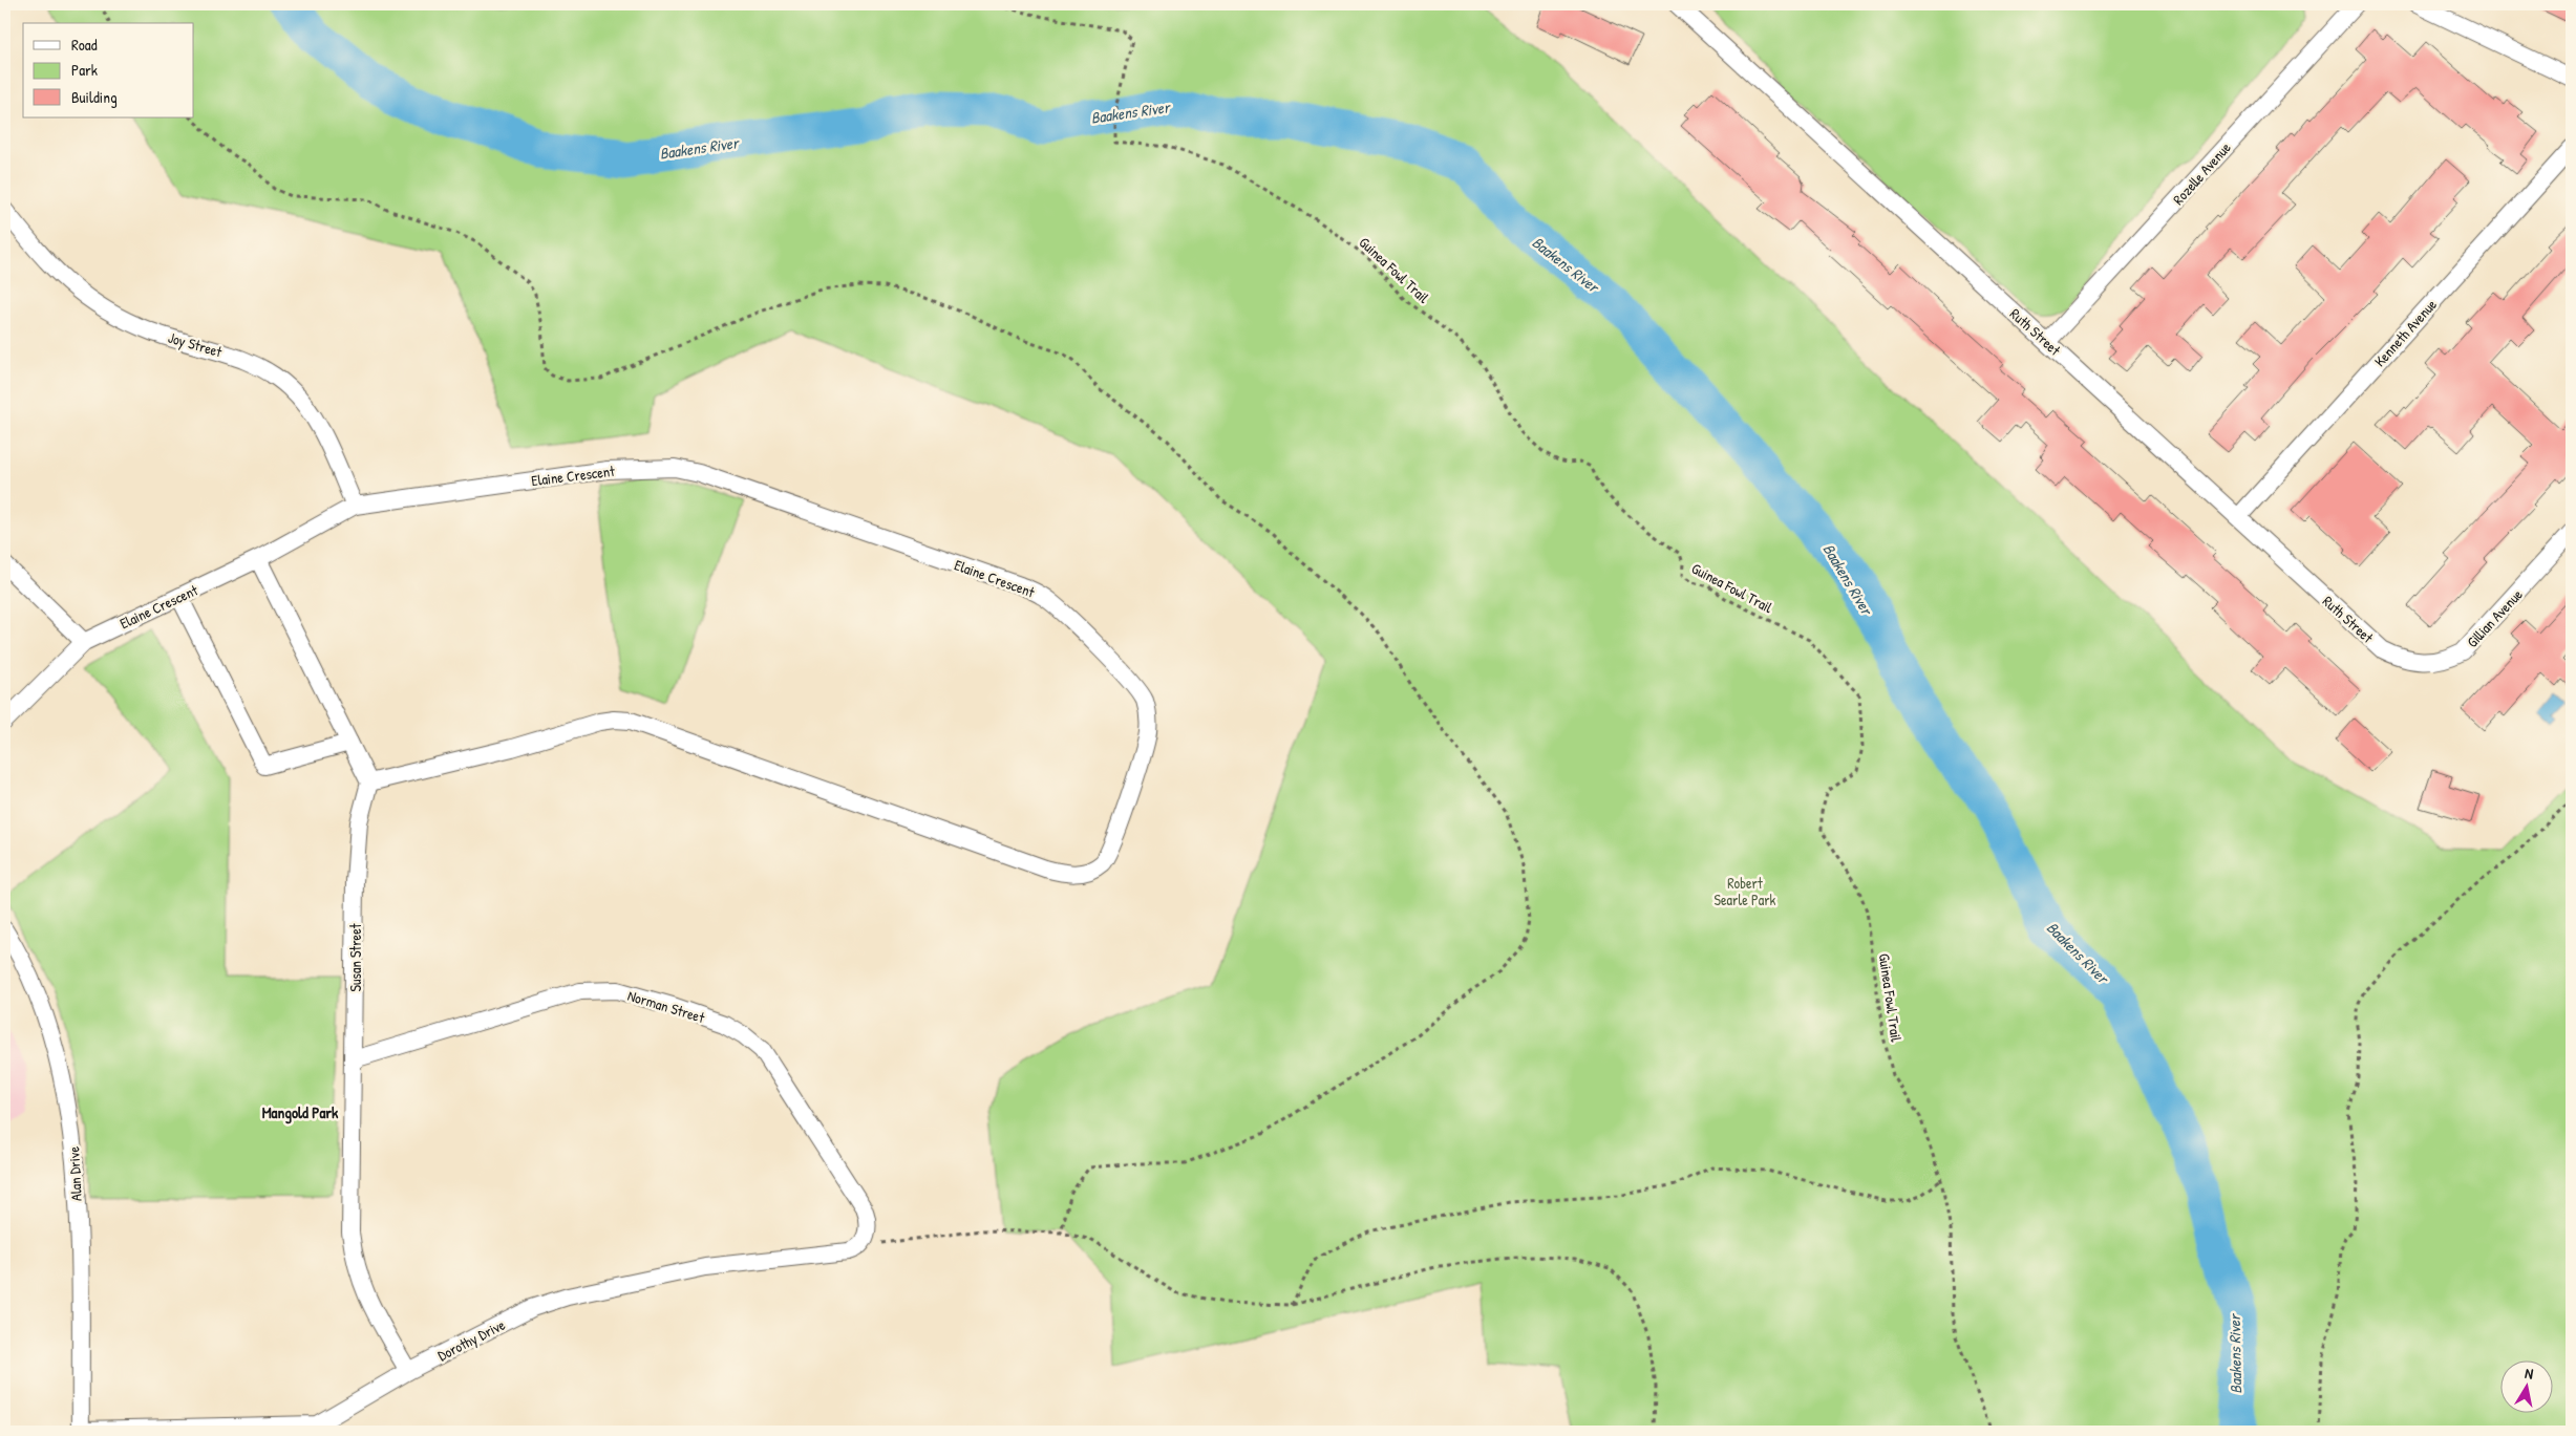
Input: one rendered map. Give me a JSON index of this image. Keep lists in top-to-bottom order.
{
  "streets": {
    "street": [
      "Rozelle Avenue",
      "Ruth Street",
      "Kenneth Avenue",
      "Joy Street",
      "Elaine Crescent",
      "Gillian Avenue",
      "Susan Street",
      "Norman Street",
      "Alan Drive",
      "Dorothy Drive"
    ],
    "path": ["Guinea Fowl Trail"]
  },
  "crossings": [
    ["Rozelle Avenue", "Ruth Street"],
    ["Ruth Street", "Kenneth Avenue"],
    ["Ruth Street", "Gillian Avenue"],
    ["Joy Street", "Elaine Crescent"],
    ["Elaine Crescent", "Susan Street"],
    ["Susan Street", "Norman Street"],
    ["Susan Street", "Dorothy Drive"],
    ["Norman Street", "Dorothy Drive"],
    ["Alan Drive", "Dorothy Drive"]
  ],
  "districts": ["Mangold Park"],
  "water": ["Baakens River"],
  "parks": ["Robert Searle Park"],
  "legend": ["Road", "Park", "Building"],
  "north": "top"
}
